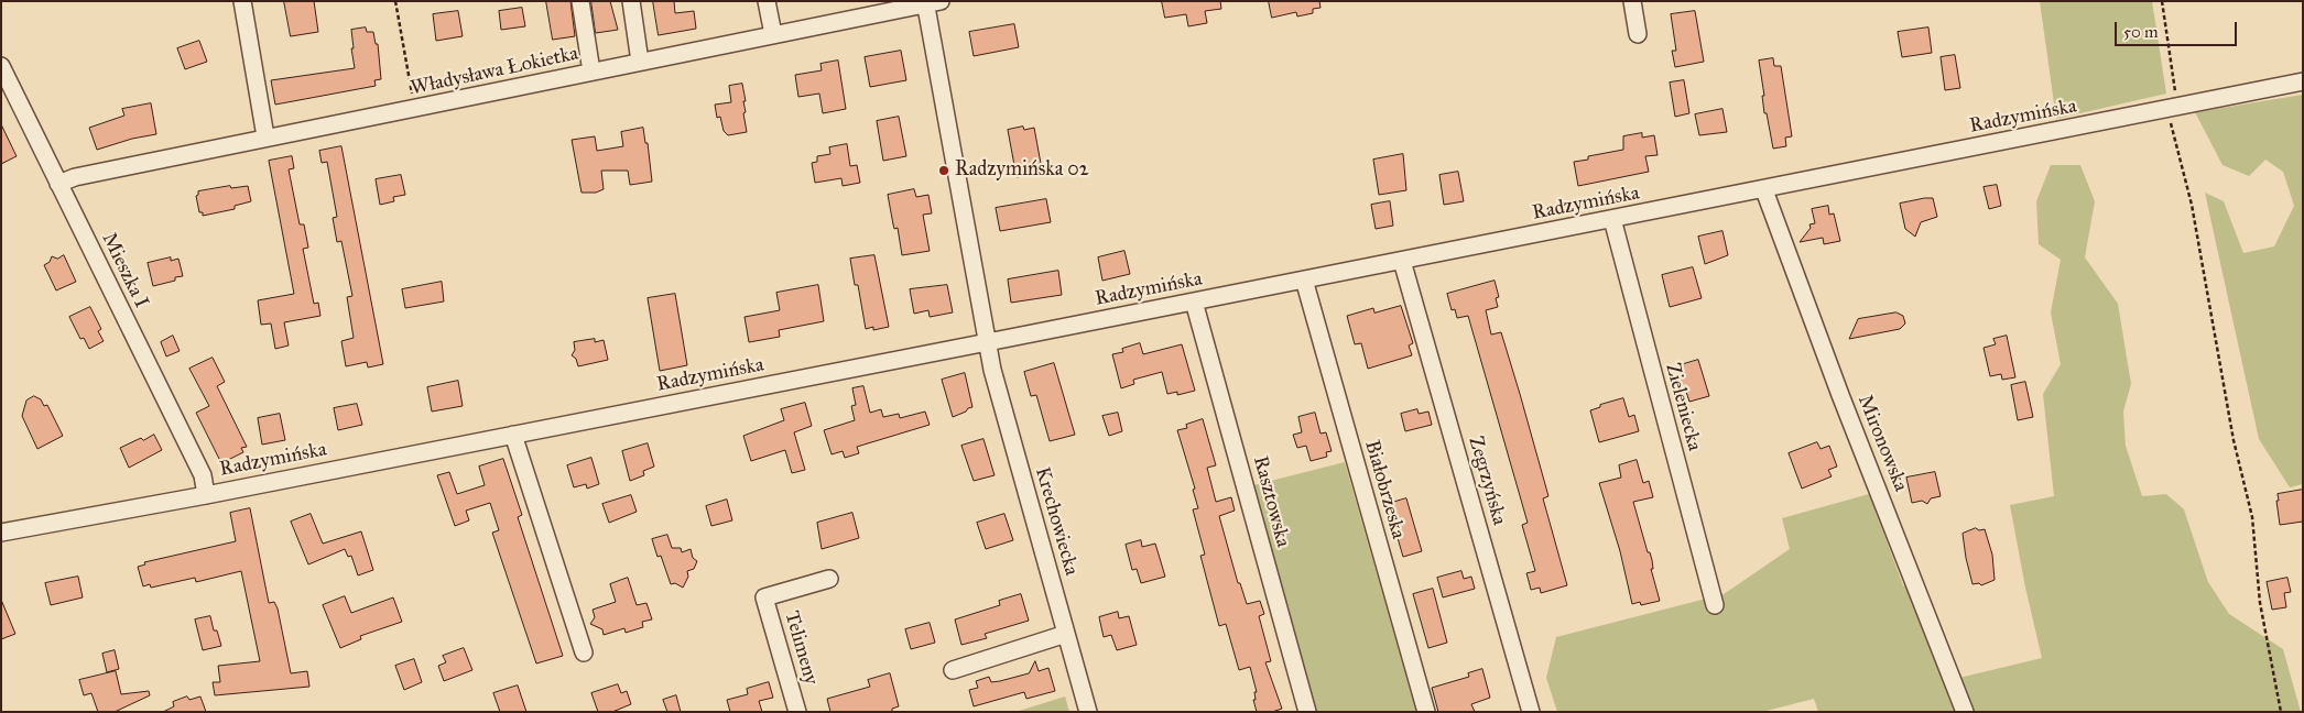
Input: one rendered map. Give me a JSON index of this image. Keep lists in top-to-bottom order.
{
  "streets": {
    "street": [
      "Władysława Łokietka",
      "Radzymińska",
      "Mieszka I",
      "Zieleniecka",
      "Mironowska",
      "Zegrzyńska",
      "Białobrzeska",
      "Rasztowska",
      "Krechowiecka",
      "Telimeny"
    ]
  },
  "crossings": [
    ["Władysława Łokietka", "Mieszka I"],
    ["Władysława Łokietka", "Krechowiecka"],
    ["Radzymińska", "Mieszka I"],
    ["Radzymińska", "Zieleniecka"],
    ["Radzymińska", "Mironowska"],
    ["Radzymińska", "Zegrzyńska"],
    ["Radzymińska", "Białobrzeska"],
    ["Radzymińska", "Rasztowska"],
    ["Radzymińska", "Krechowiecka"]
  ],
  "places": ["Radzymińska 02"],
  "scale_bar": "50 m"
}
